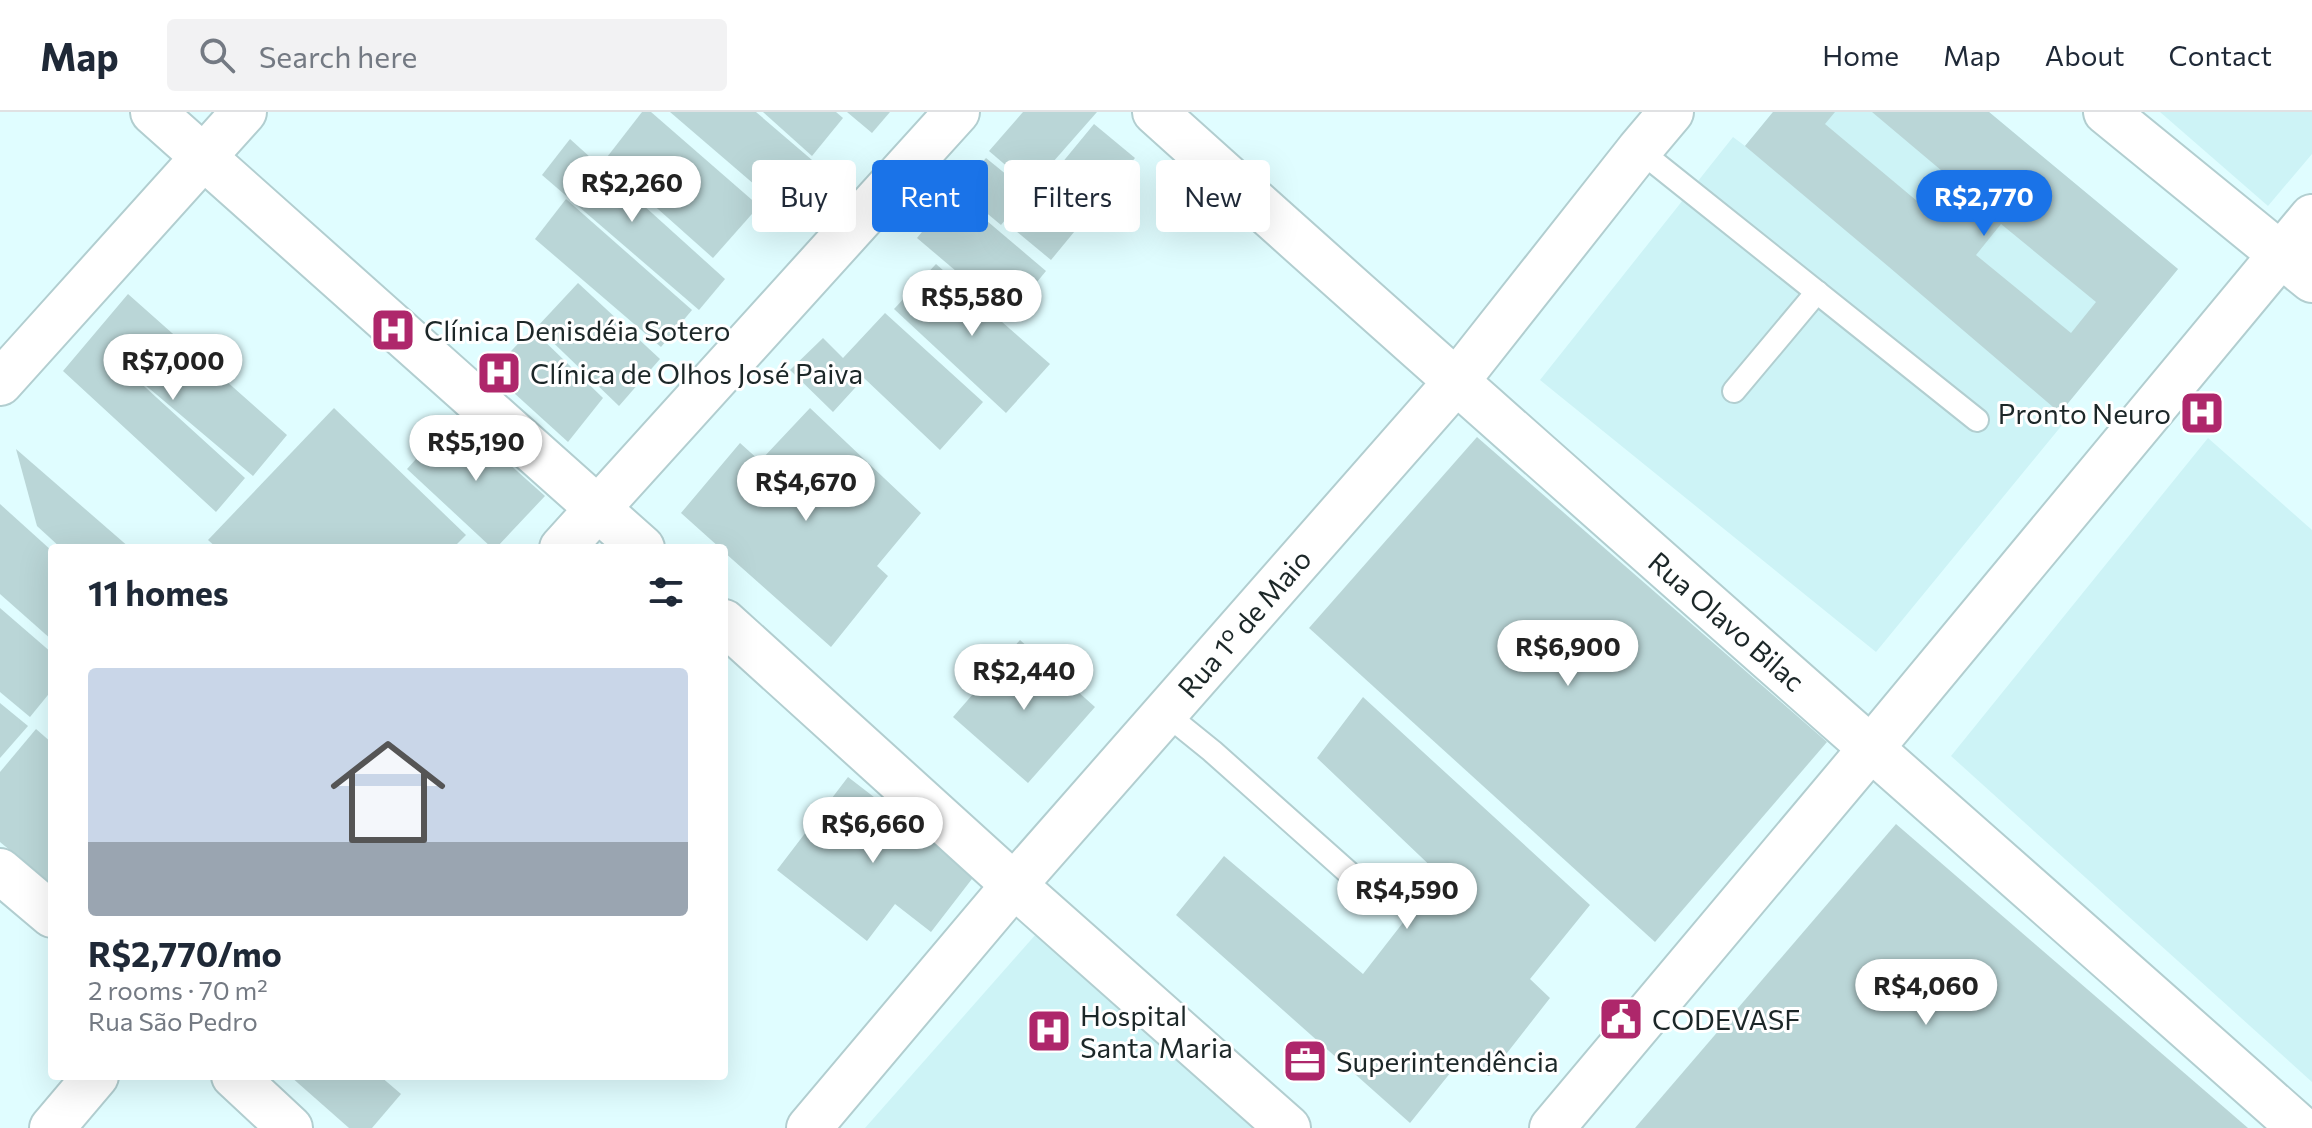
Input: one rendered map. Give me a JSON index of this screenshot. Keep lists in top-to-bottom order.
{
  "streets": {
    "street": ["Rua Olavo Bilac", "Rua 1º de Maio"]
  },
  "crossings": [
    ["Rua Olavo Bilac", "Rua 1º de Maio"]
  ],
  "places": {
    "hospital": [
      "Clínica Denisdéia Sotero",
      "Clínica de Olhos José Paiva",
      "Pronto Neuro",
      "Hospital Santa Maria"
    ],
    "public building": ["CODEVASF"],
    "office": ["Superintendência"]
  },
  "page": {
    "header": "Map",
    "search": "Search here",
    "nav": [
      "Home",
      "Map",
      "About",
      "Contact"
    ],
    "price": [
      "R$2,260",
      "R$2,770",
      "R$5,580",
      "R$7,000",
      "R$5,190",
      "R$4,670",
      "R$6,900",
      "R$2,440",
      "R$6,660",
      "R$4,590",
      "R$4,060"
    ],
    "chip": [
      "Buy",
      "Rent",
      "Filters",
      "New"
    ],
    "heading": "11 homes",
    "list": [
      {
        "name": "R$2,770/mo",
        "note": "2 rooms · 70 m² · Rua São Pedro"
      }
    ]
  }
}
